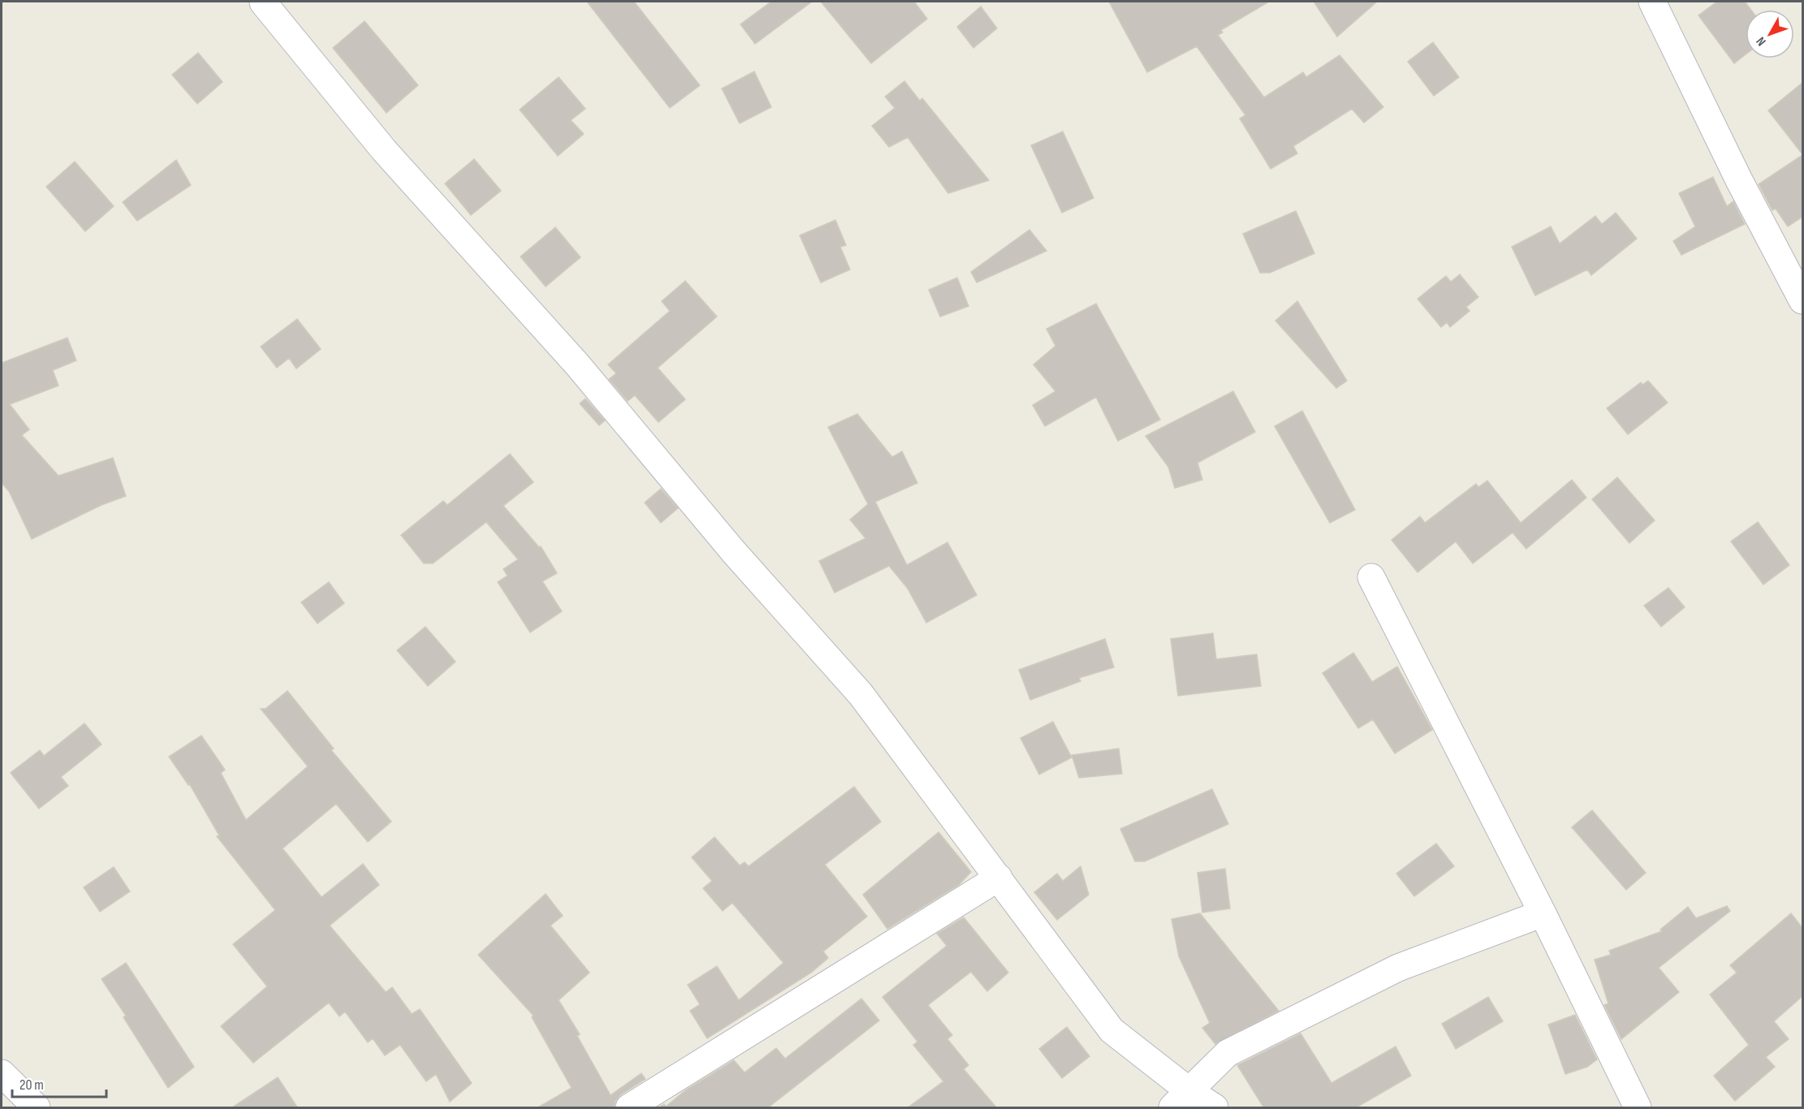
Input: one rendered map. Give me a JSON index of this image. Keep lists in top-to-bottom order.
{
  "scale_bar": "20 m",
  "north": "bottom left"
}
